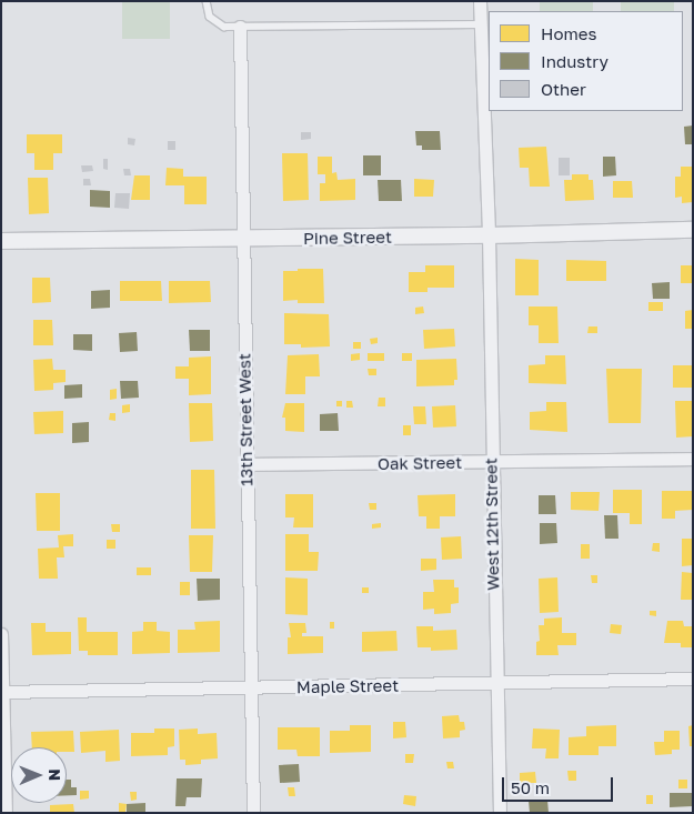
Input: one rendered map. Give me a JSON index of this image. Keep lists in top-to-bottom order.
{
  "streets": {
    "street": [
      "Pine Street",
      "13th Street West",
      "Oak Street",
      "West 12th Street",
      "Maple Street"
    ]
  },
  "crossings": [
    ["Pine Street", "13th Street West"],
    ["Pine Street", "West 12th Street"],
    ["13th Street West", "Oak Street"],
    ["13th Street West", "Maple Street"],
    ["Oak Street", "West 12th Street"],
    ["West 12th Street", "Maple Street"]
  ],
  "legend": ["Homes", "Industry", "Other"],
  "scale_bar": "50 m",
  "north": "right"
}
